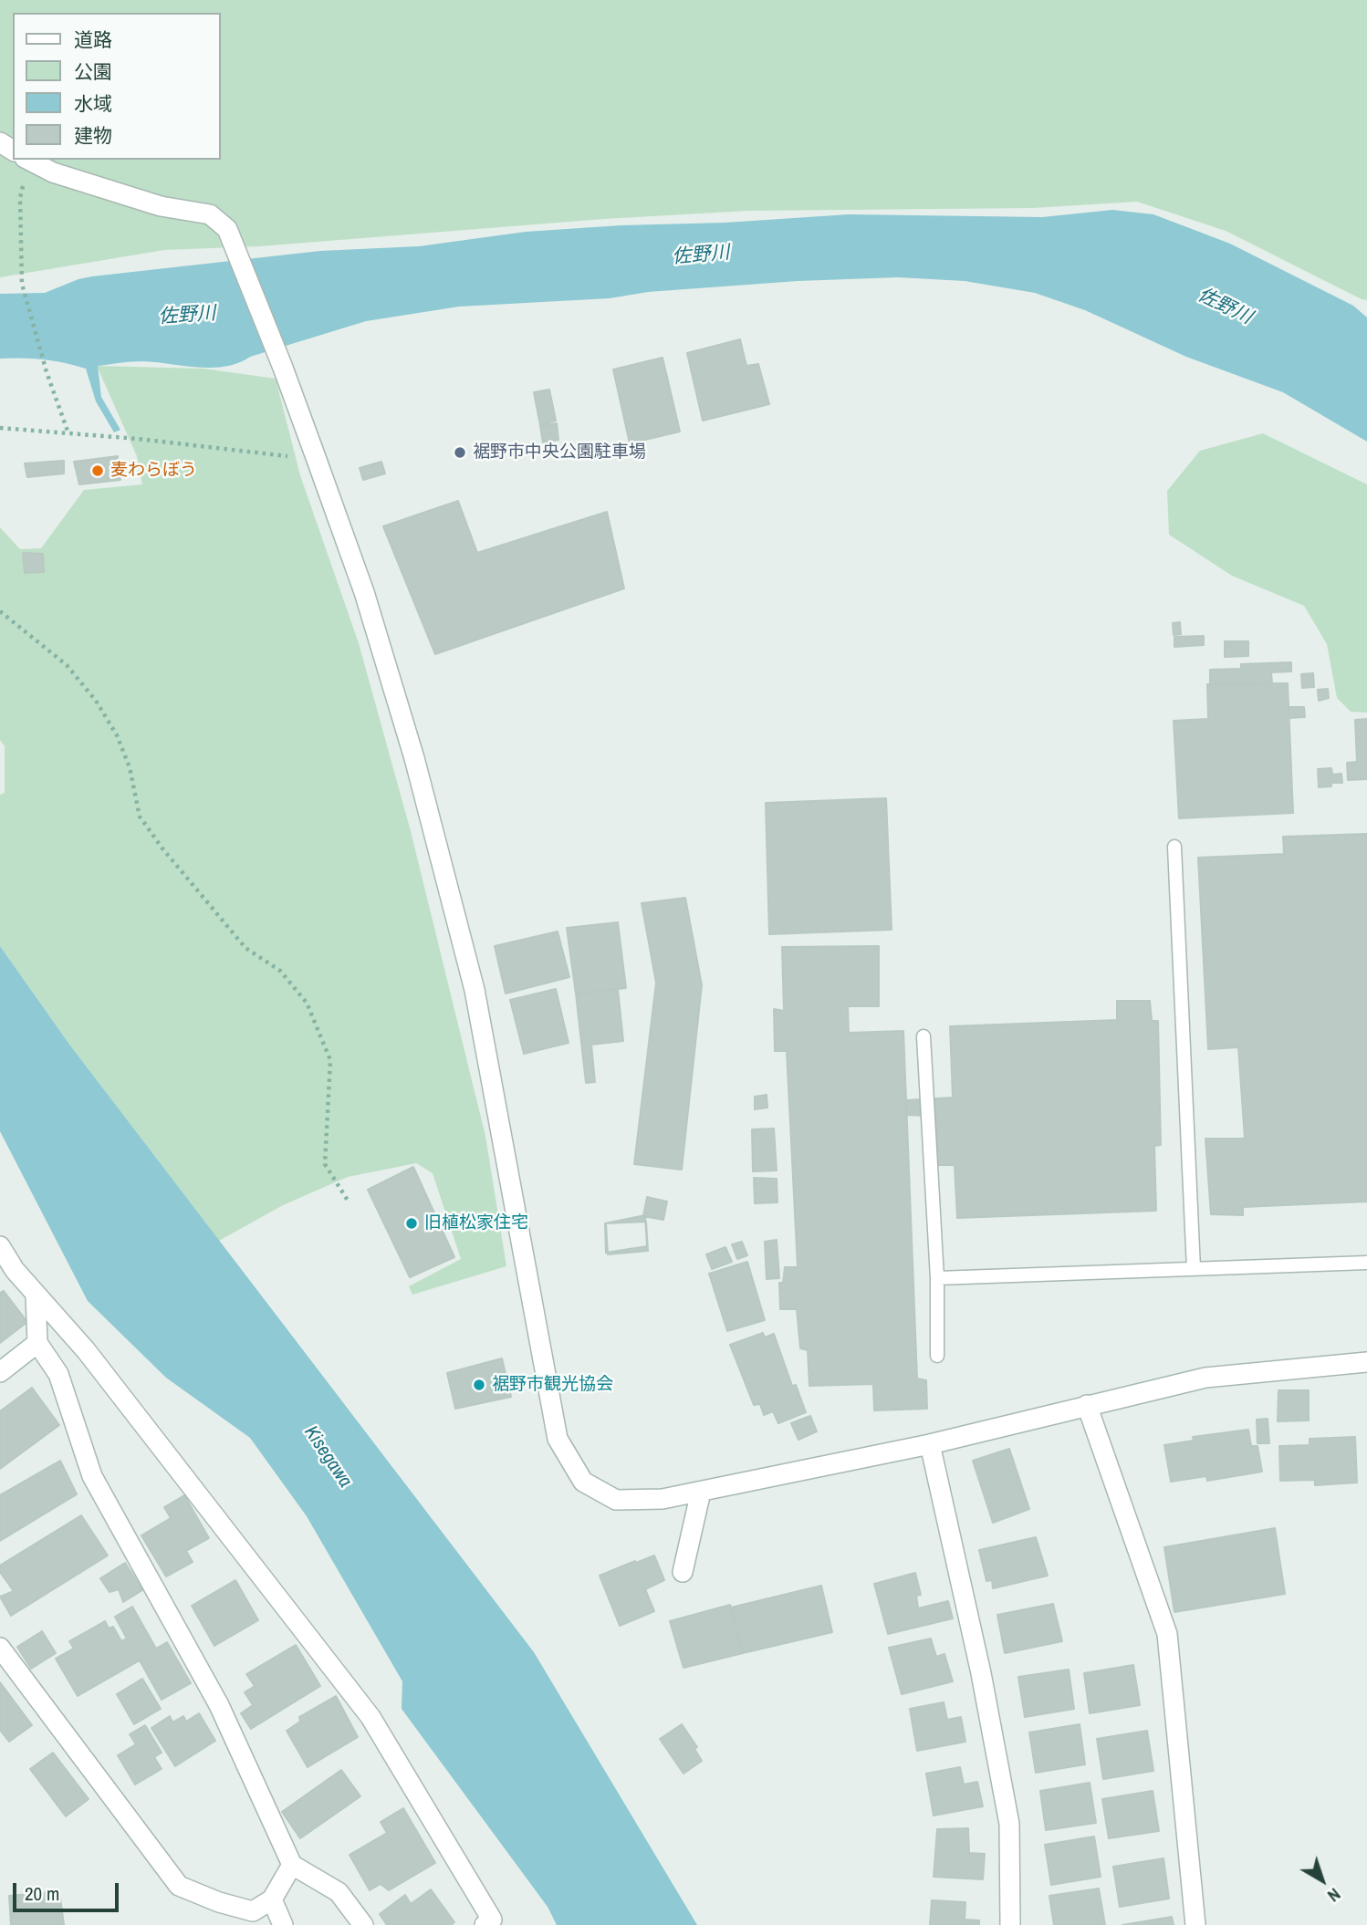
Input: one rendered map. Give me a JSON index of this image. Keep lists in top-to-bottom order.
{
  "water": ["佐野川", "Kisegawa"],
  "places": [
    "裾野市中央公園駐車場",
    "麦わらぼう",
    "旧植松家住宅",
    "裾野市観光協会"
  ],
  "legend": [
    "道路",
    "公園",
    "水域",
    "建物"
  ],
  "scale_bar": "20 m",
  "north": "bottom right"
}
